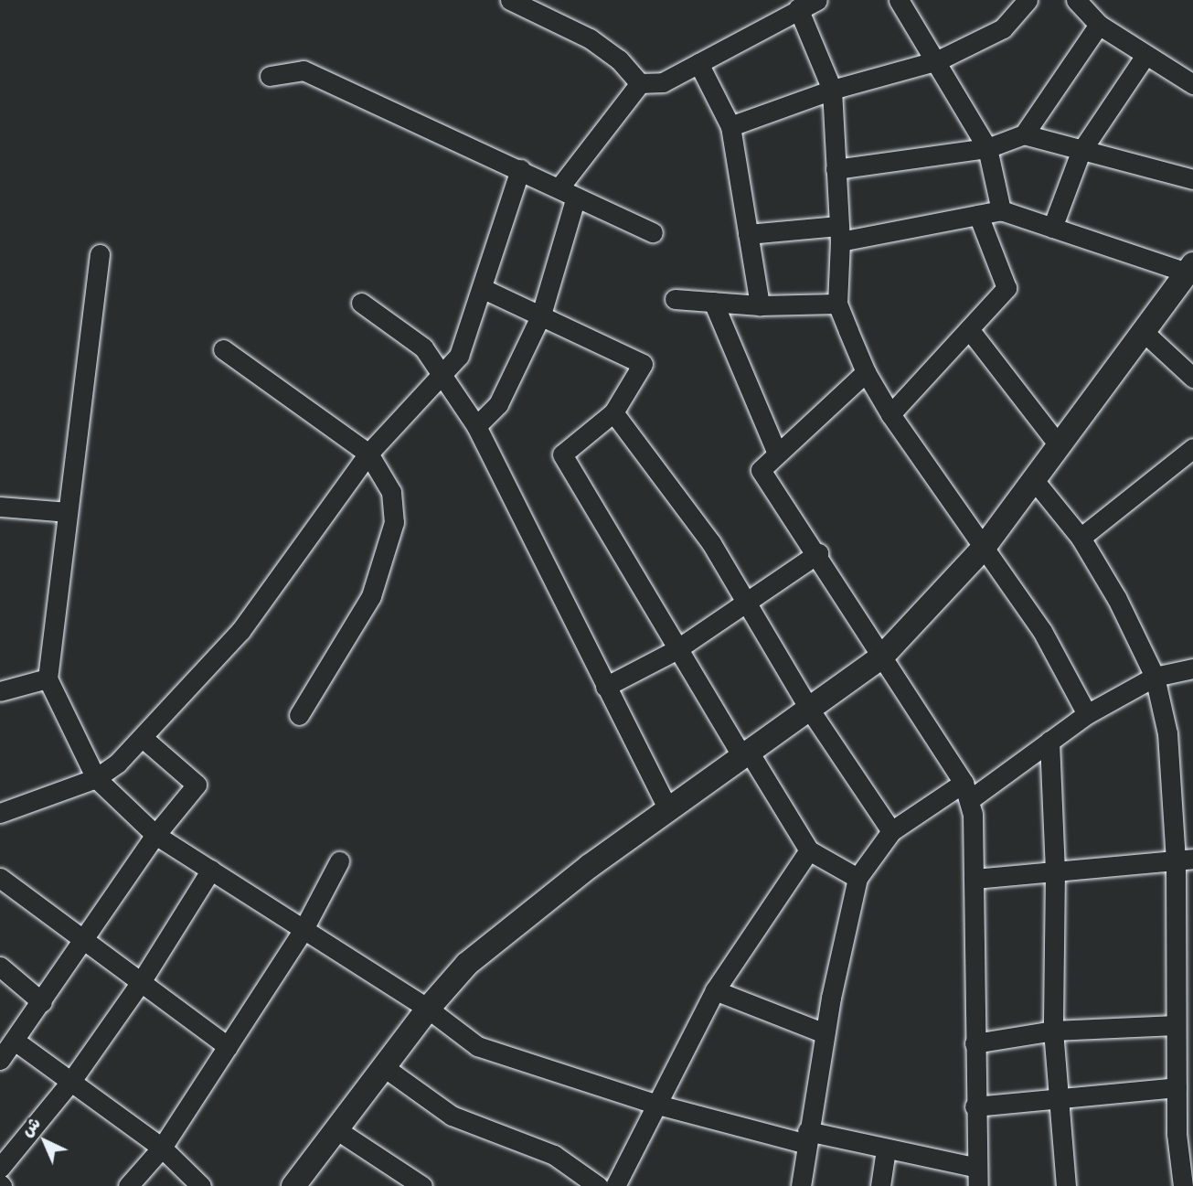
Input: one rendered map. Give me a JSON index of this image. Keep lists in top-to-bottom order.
{
  "north": "top left"
}
